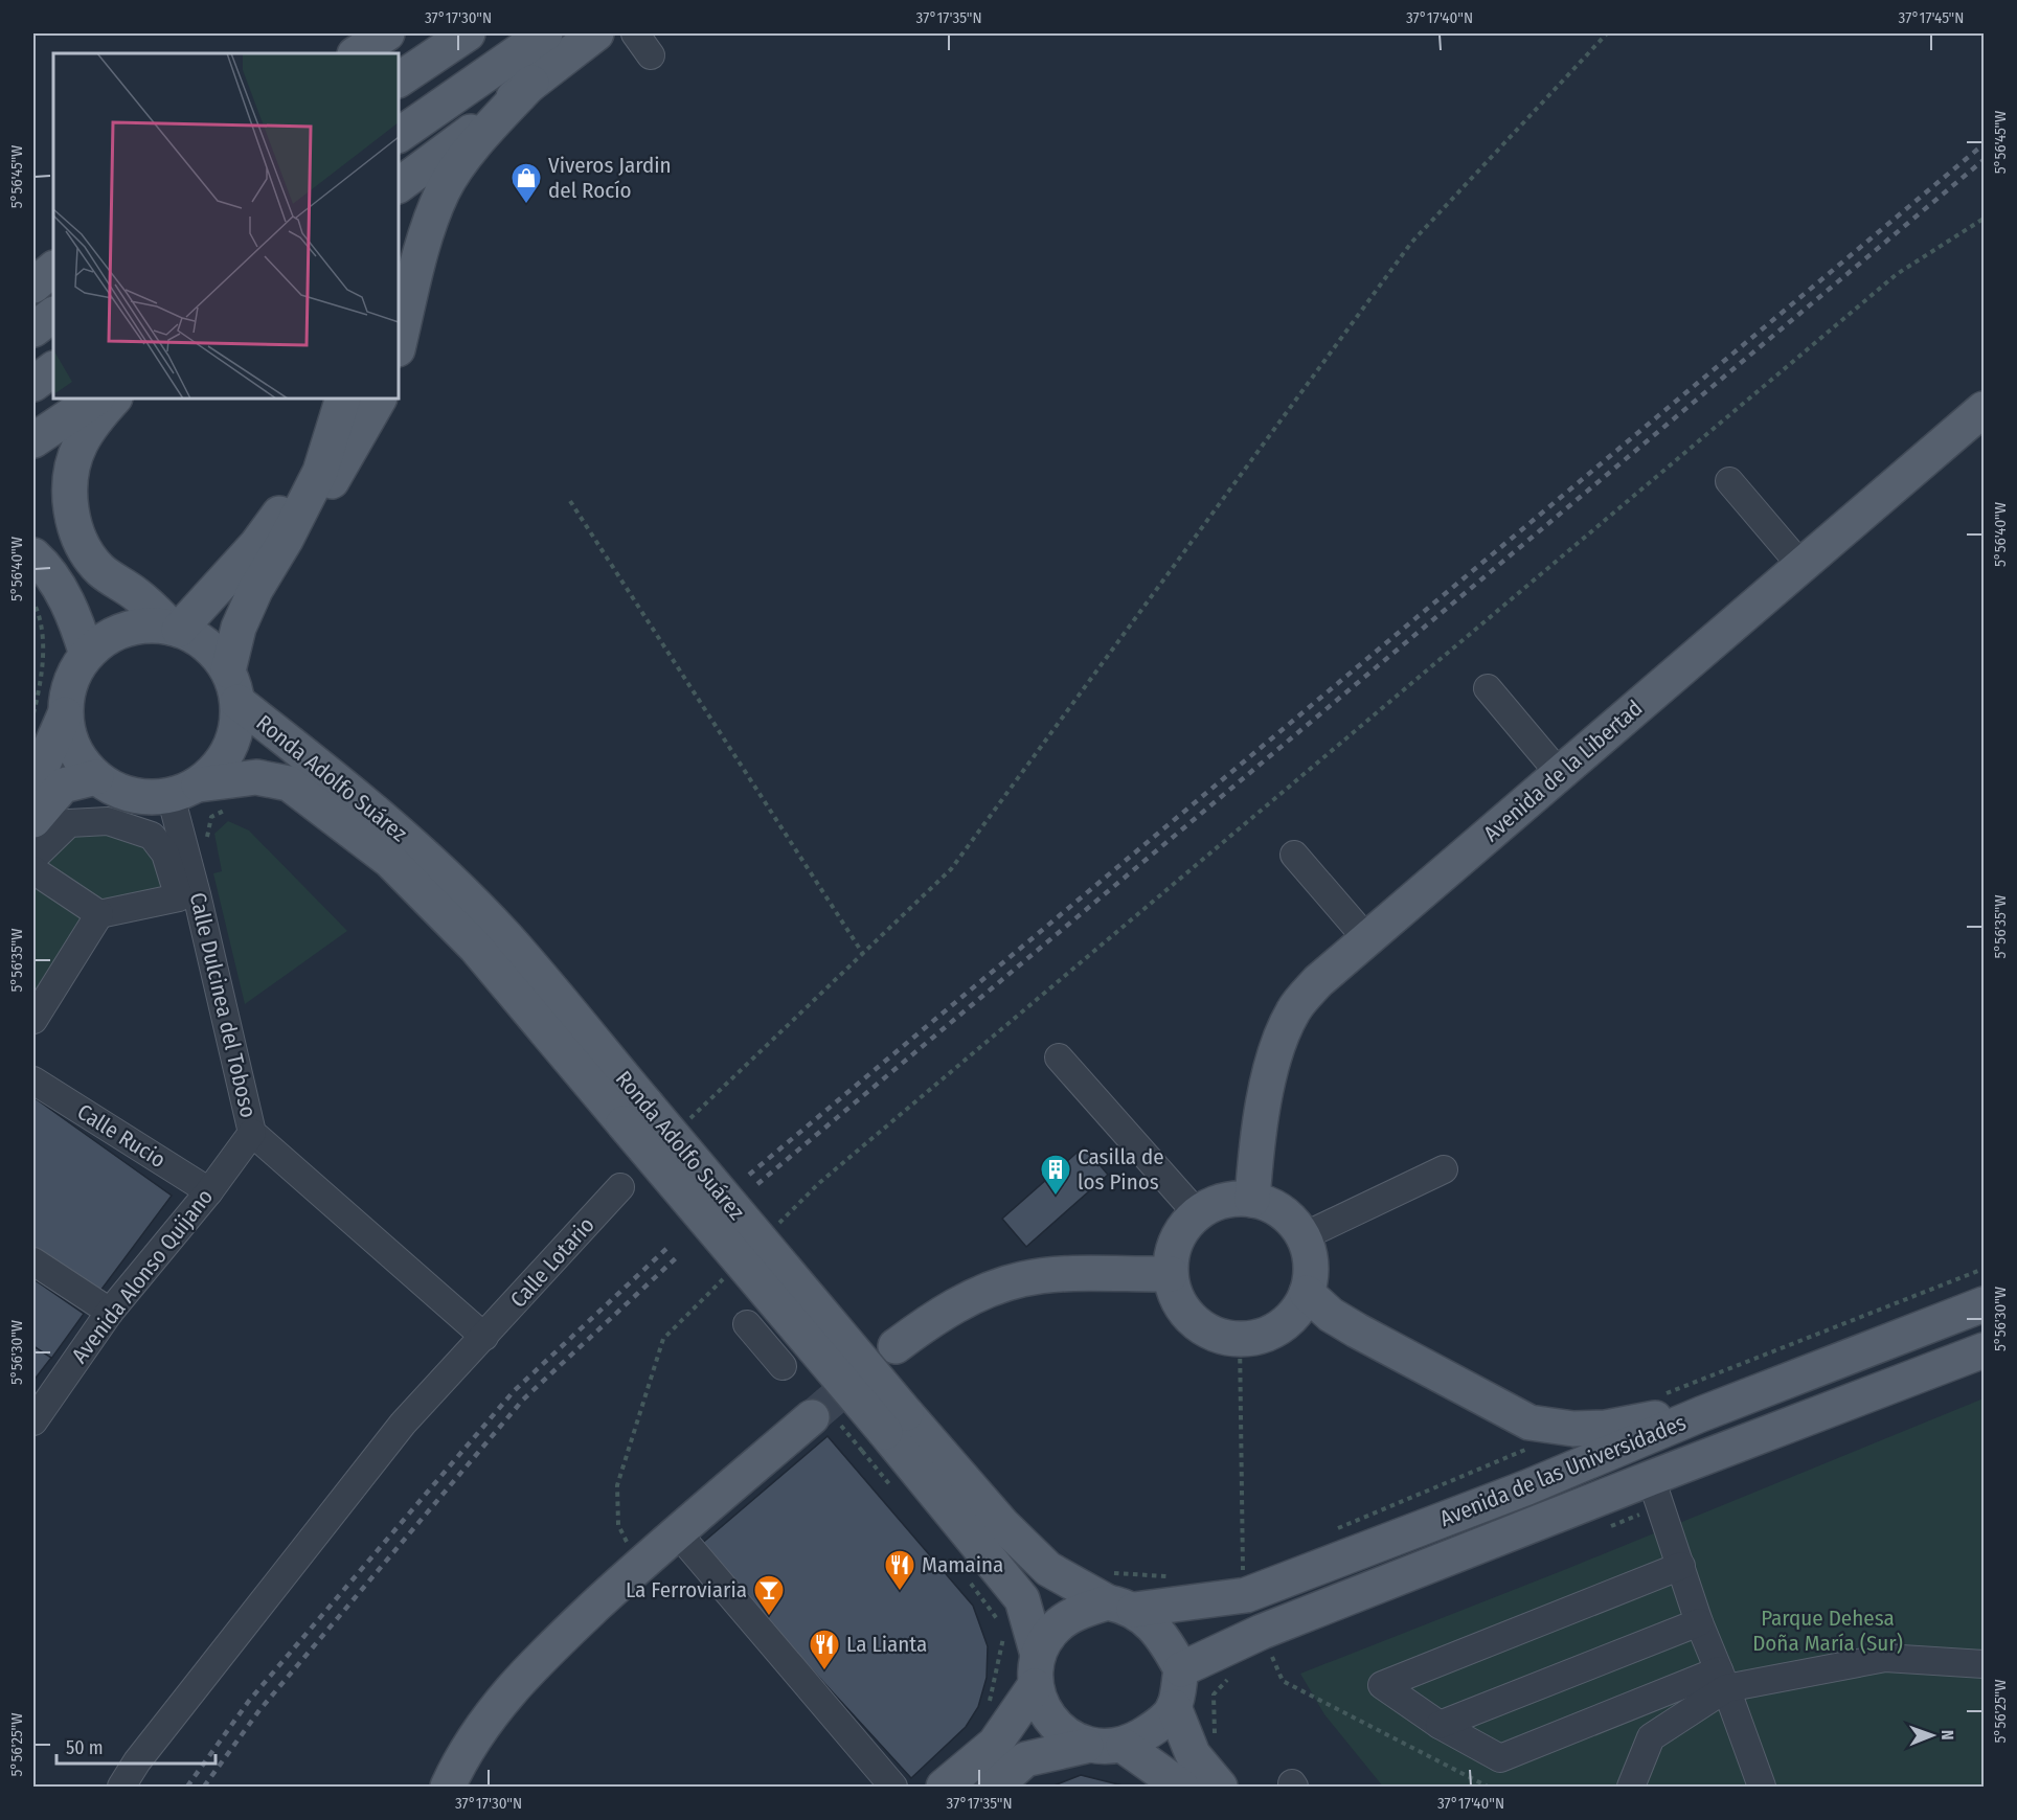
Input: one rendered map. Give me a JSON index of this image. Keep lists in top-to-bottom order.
{
  "streets": {
    "main road": ["Avenida de la Libertad", "Ronda Adolfo Suárez", "Avenida de las Universidades"],
    "street": [
      "Calle Dulcinea del Toboso",
      "Calle Rucio",
      "Calle Lotario",
      "Avenida Alonso Quijano"
    ]
  },
  "crossings": [
    ["Ronda Adolfo Suárez", "Calle Dulcinea del Toboso"],
    ["Ronda Adolfo Suárez", "Avenida de las Universidades"],
    ["Calle Dulcinea del Toboso", "Calle Lotario"],
    ["Calle Dulcinea del Toboso", "Avenida Alonso Quijano"],
    ["Calle Rucio", "Avenida Alonso Quijano"]
  ],
  "parks": ["Parque Dehesa Doña María (Sur)"],
  "places": {
    "shop": ["Viveros Jardin del Rocío"],
    "building": ["Casilla de los Pinos"],
    "restaurant": ["Mamaina", "La Lianta"],
    "bar": ["La Ferroviaria"]
  },
  "scale_bar": "50 m",
  "north": "right",
  "coordinates": [
    "37°17'30\"N",
    "37°17'35\"N",
    "37°17'40\"N",
    "37°17'45\"N",
    "5°56'45\"W",
    "5°56'40\"W",
    "5°56'35\"W",
    "5°56'30\"W",
    "5°56'25\"W"
  ]
}
